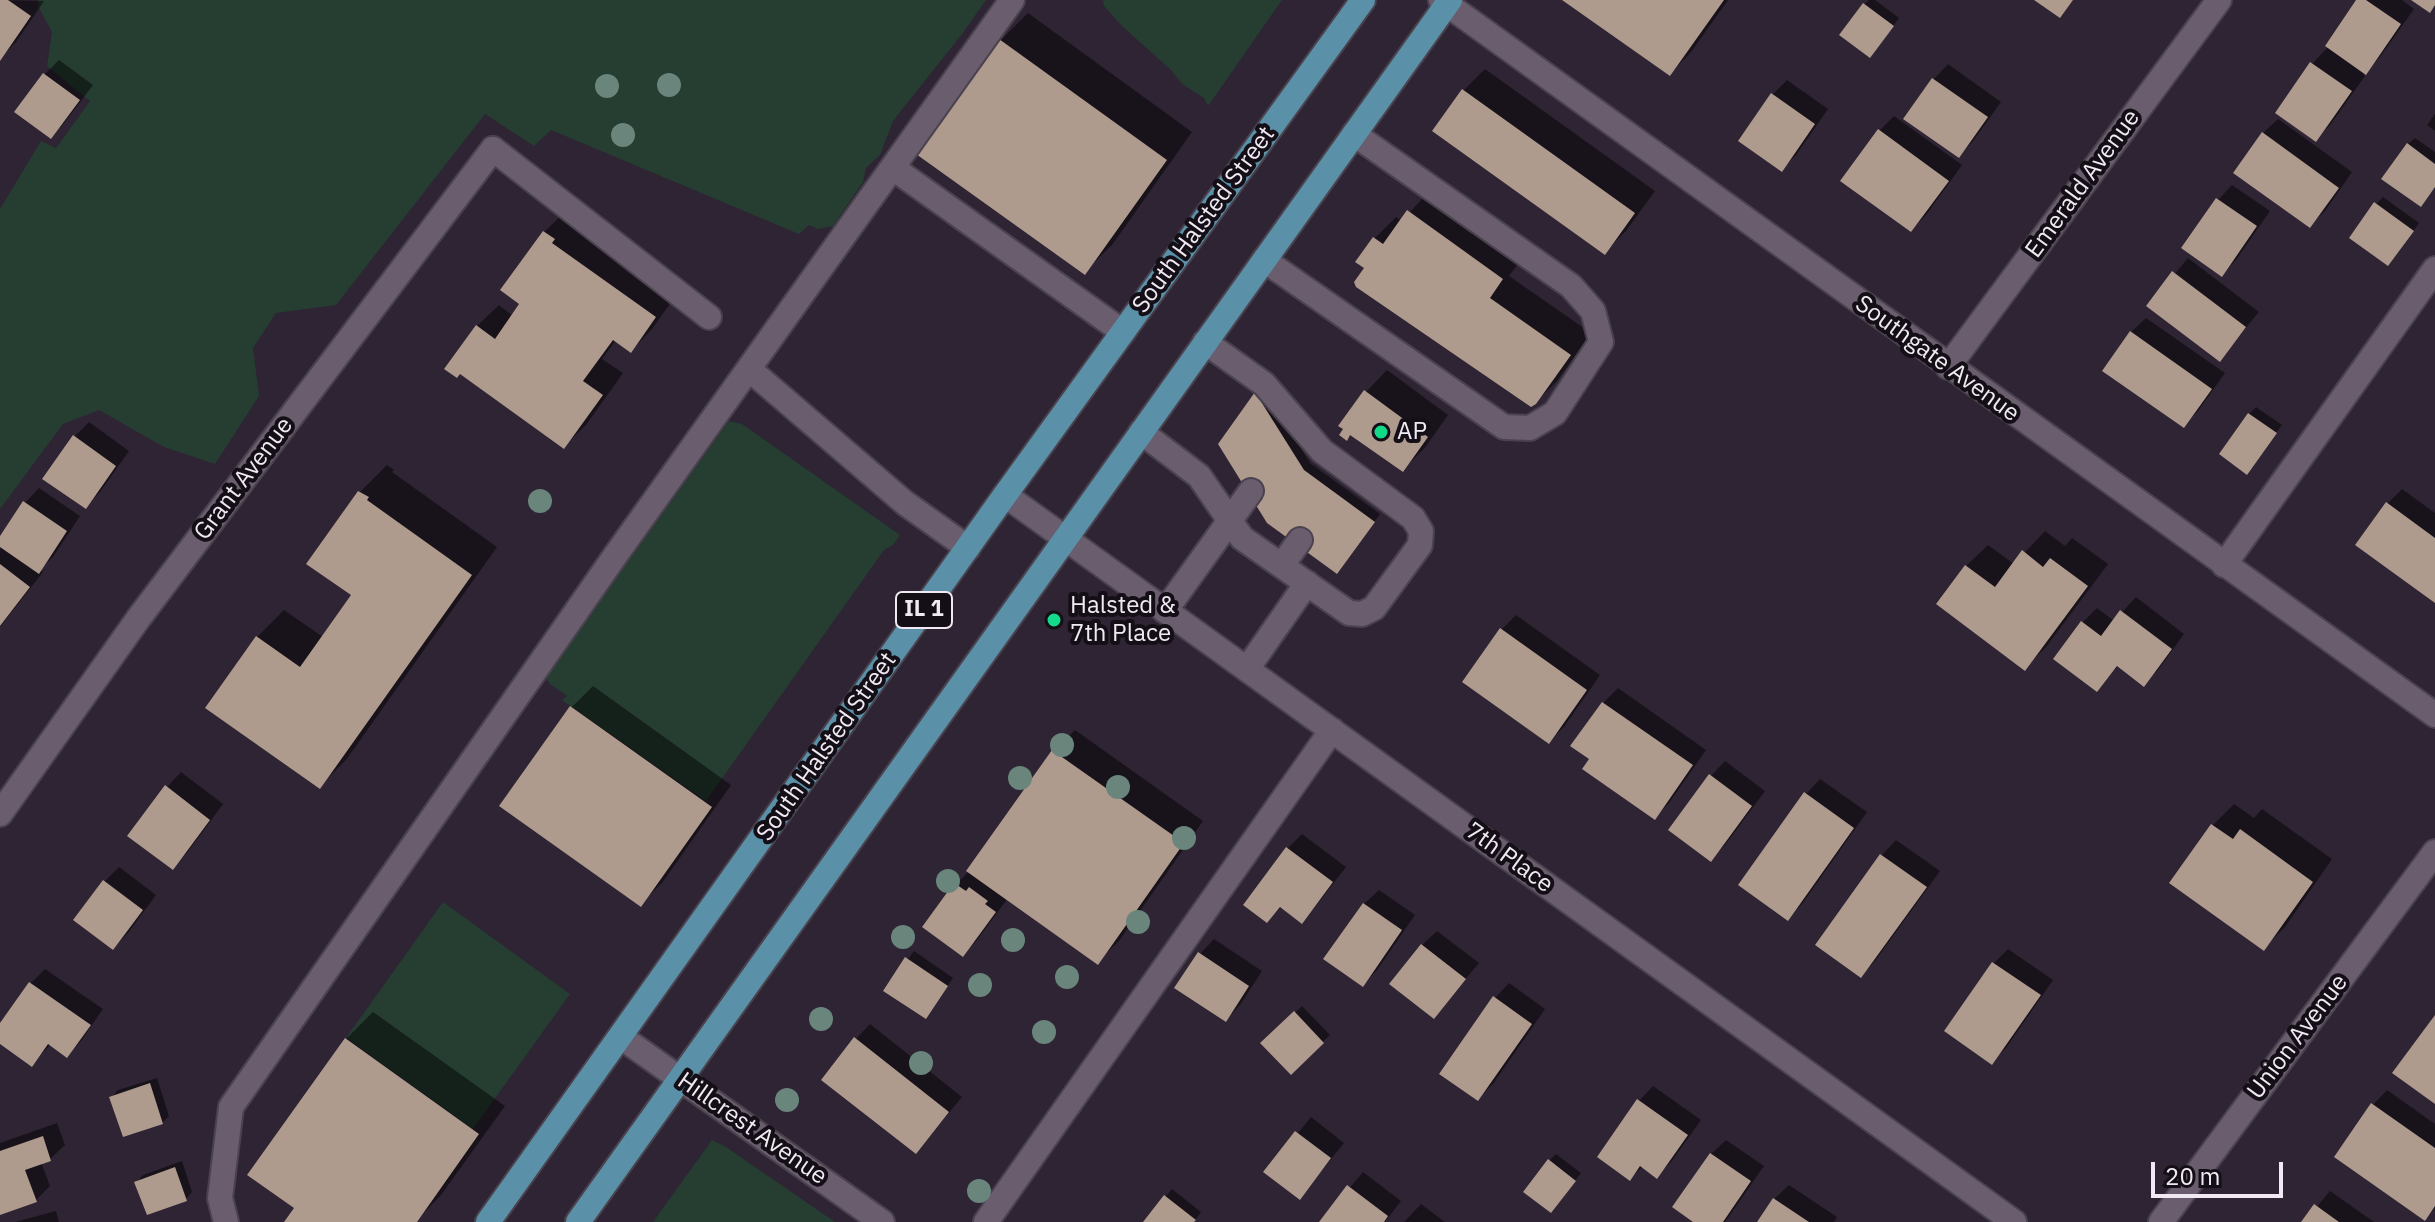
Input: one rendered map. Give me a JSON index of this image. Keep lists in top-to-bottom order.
{
  "streets": {
    "main road": ["South Halsted Street", "IL 1"],
    "street": [
      "Emerald Avenue",
      "Southgate Avenue",
      "Grant Avenue",
      "7th Place",
      "Union Avenue",
      "Hillcrest Avenue"
    ]
  },
  "crossings": [
    ["Emerald Avenue", "Southgate Avenue"],
    ["South Halsted Street", "7th Place"],
    ["South Halsted Street", "Hillcrest Avenue"]
  ],
  "places": ["AP", "Halsted & 7th Place"],
  "scale_bar": "20 m"
}
